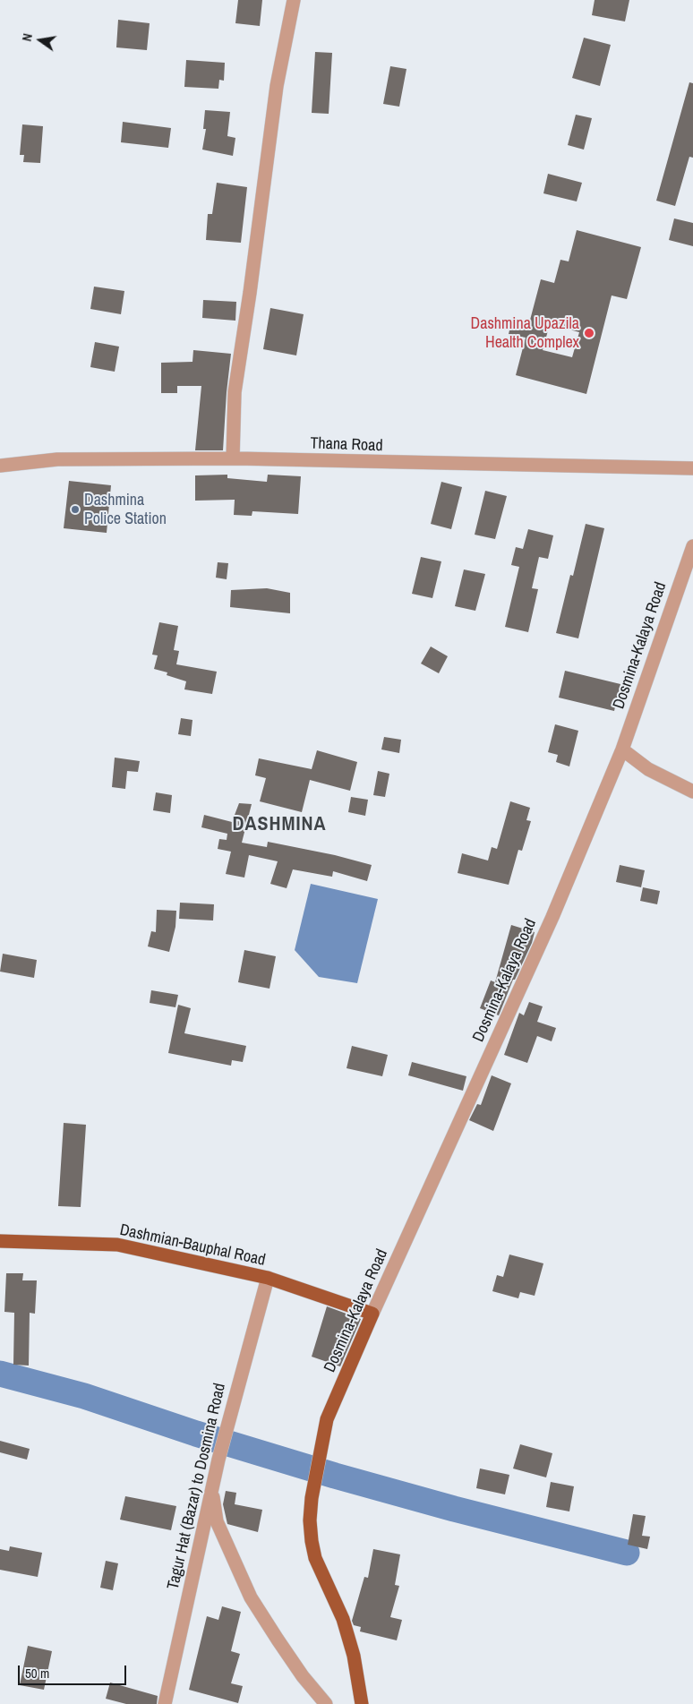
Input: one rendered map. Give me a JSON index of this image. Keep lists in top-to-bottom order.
{
  "streets": {
    "main road": ["Dosmina-Kalaya Road", "Dashmian-Bauphal Road"],
    "street": ["Thana Road", "Tagur Hat (Bazar) to Dosmina Road"]
  },
  "crossings": [
    ["Dosmina-Kalaya Road", "Dashmian-Bauphal Road"],
    ["Dashmian-Bauphal Road", "Tagur Hat (Bazar) to Dosmina Road"]
  ],
  "districts": ["DASHMINA"],
  "places": ["Dashmina Upazila Health Complex", "Dashmina Police Station"],
  "scale_bar": "50 m",
  "north": "left"
}
